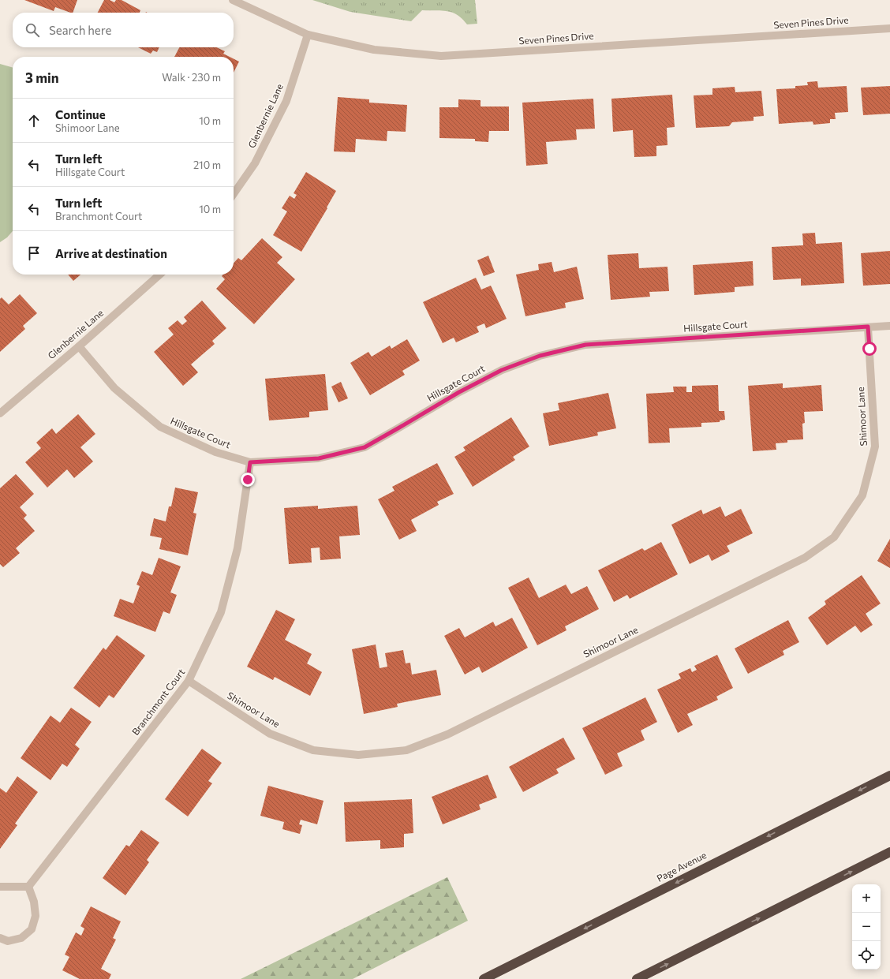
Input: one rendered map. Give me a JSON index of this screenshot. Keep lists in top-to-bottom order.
{
  "streets": {
    "highway": ["Page Avenue"],
    "street": [
      "Seven Pines Drive",
      "Glenbernie Lane",
      "Hillsgate Court",
      "Shimoor Lane",
      "Branchmont Court"
    ]
  },
  "crossings": [
    ["Seven Pines Drive", "Glenbernie Lane"],
    ["Glenbernie Lane", "Hillsgate Court"],
    ["Hillsgate Court", "Shimoor Lane"],
    ["Hillsgate Court", "Branchmont Court"],
    ["Shimoor Lane", "Branchmont Court"]
  ],
  "page": {
    "search": "Search here",
    "heading": ["3 min", "Walk · 230 m"],
    "list": [
      ["Continue", "Shimoor Lane", "10 m"],
      ["Turn left", "Hillsgate Court", "210 m"],
      ["Turn left", "Branchmont Court", "10 m"],
      "Arrive at destination"
    ],
    "map_buttons": ["+", "−"]
  }
}
